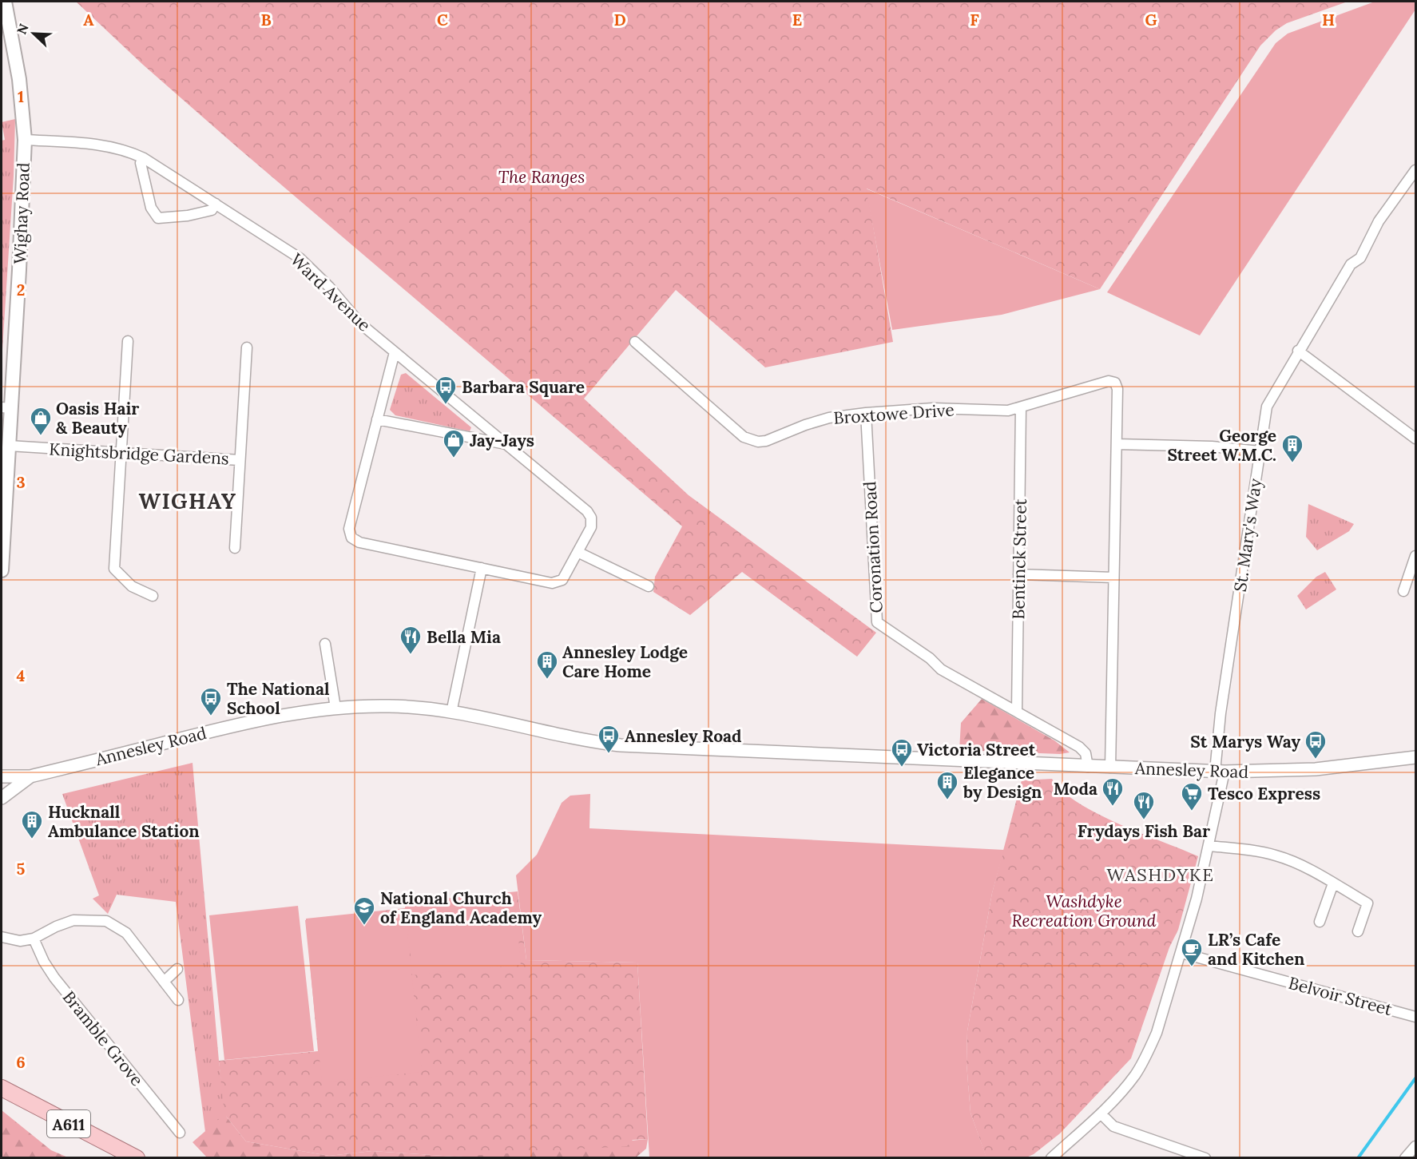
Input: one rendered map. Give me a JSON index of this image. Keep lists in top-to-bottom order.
{
  "streets": {
    "main road": ["Wighay Road", "A611"],
    "street": [
      "Ward Avenue",
      "Broxtowe Drive",
      "Knightsbridge Gardens",
      "St. Mary's Way",
      "Coronation Road",
      "Bentinck Street",
      "Annesley Road",
      "Belvoir Street",
      "Bramble Grove"
    ]
  },
  "crossings": [
    ["Wighay Road", "Ward Avenue"],
    ["Wighay Road", "Knightsbridge Gardens"],
    ["Broxtowe Drive", "Coronation Road"],
    ["Broxtowe Drive", "Bentinck Street"],
    ["St. Mary's Way", "Annesley Road"],
    ["St. Mary's Way", "Belvoir Street"],
    ["Coronation Road", "Bentinck Street"],
    ["Coronation Road", "Annesley Road"]
  ],
  "districts": ["WIGHAY", "WASHDYKE"],
  "parks": ["The Ranges", "Washdyke Recreation Ground"],
  "places": {
    "bus stop": [
      "Barbara Square",
      "The National School",
      "Annesley Road",
      "St Marys Way",
      "Victoria Street"
    ],
    "shop": ["Oasis Hair & Beauty", "Jay-Jays"],
    "building": [
      "George Street W.M.C.",
      "Annesley Lodge Care Home",
      "Elegance by Design",
      "Hucknall Ambulance Station"
    ],
    "restaurant": ["Bella Mia", "Moda", "Frydays Fish Bar"],
    "supermarket": ["Tesco Express"],
    "school or university": ["National Church of England Academy"],
    "cafe": ["LR’s Cafe and Kitchen"]
  },
  "north": "top left",
  "grid": {
    "columns": [
      "A",
      "B",
      "C",
      "D",
      "E",
      "F",
      "G",
      "H"
    ],
    "rows": [
      "1",
      "2",
      "3",
      "4",
      "5",
      "6"
    ]
  }
}
